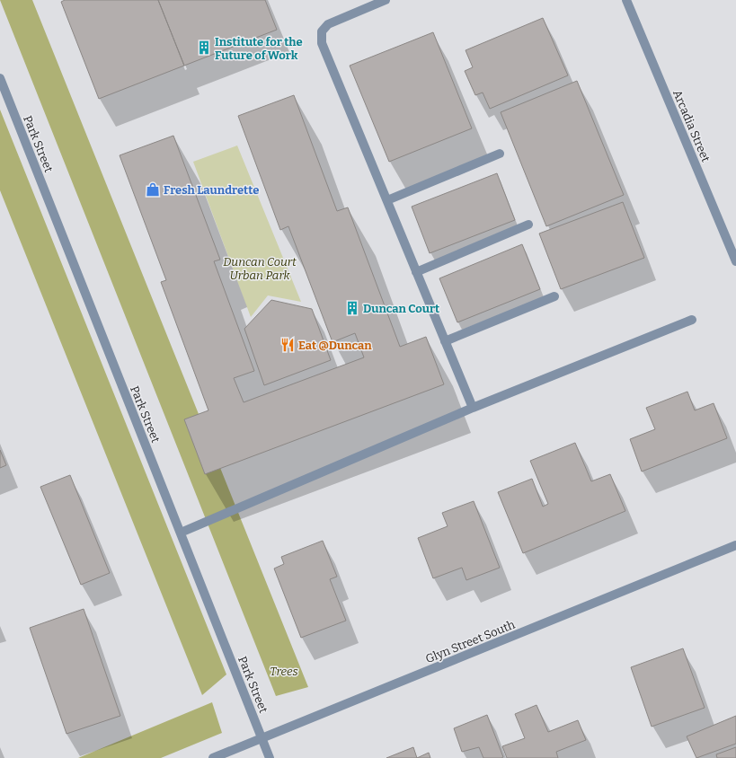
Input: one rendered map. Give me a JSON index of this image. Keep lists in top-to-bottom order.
{
  "streets": {
    "street": ["Arcadia Street", "Park Street", "Glyn Street South"]
  },
  "crossings": [
    ["Park Street", "Glyn Street South"]
  ],
  "parks": ["Duncan Court Urban Park", "Trees"],
  "places": {
    "building": ["Institute for the Future of Work", "Duncan Court"],
    "shop": ["Fresh Laundrette"],
    "restaurant": ["Eat @Duncan"]
  }
}
